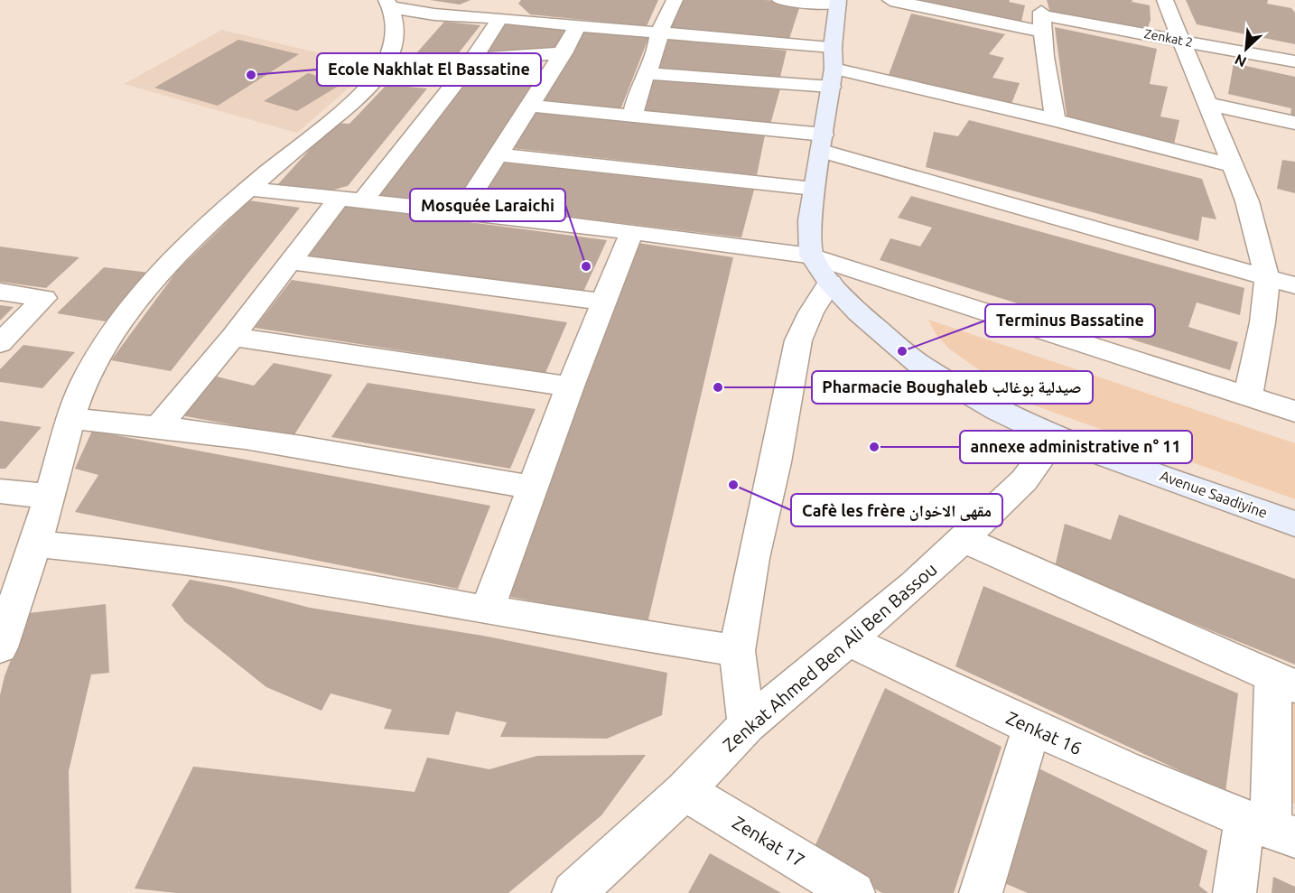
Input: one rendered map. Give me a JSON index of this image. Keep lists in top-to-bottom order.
{
  "streets": {
    "main road": ["Avenue Saadiyine"],
    "street": [
      "Zenkat 2",
      "Zenkat Ahmed Ben Ali Ben Bassou",
      "Zenkat 16",
      "Zenkat 17"
    ]
  },
  "crossings": [
    ["Avenue Saadiyine", "Zenkat Ahmed Ben Ali Ben Bassou"],
    ["Zenkat Ahmed Ben Ali Ben Bassou", "Zenkat 16"],
    ["Zenkat Ahmed Ben Ali Ben Bassou", "Zenkat 17"]
  ],
  "places": [
    "Ecole Nakhlat El Bassatine",
    "Mosquée Laraichi",
    "Terminus Bassatine",
    "Pharmacie Boughaleb صيدلية بوغالب",
    "annexe administrative n° 11",
    "Cafè les frère مقهى الاخوان"
  ],
  "north": "bottom left"
}
